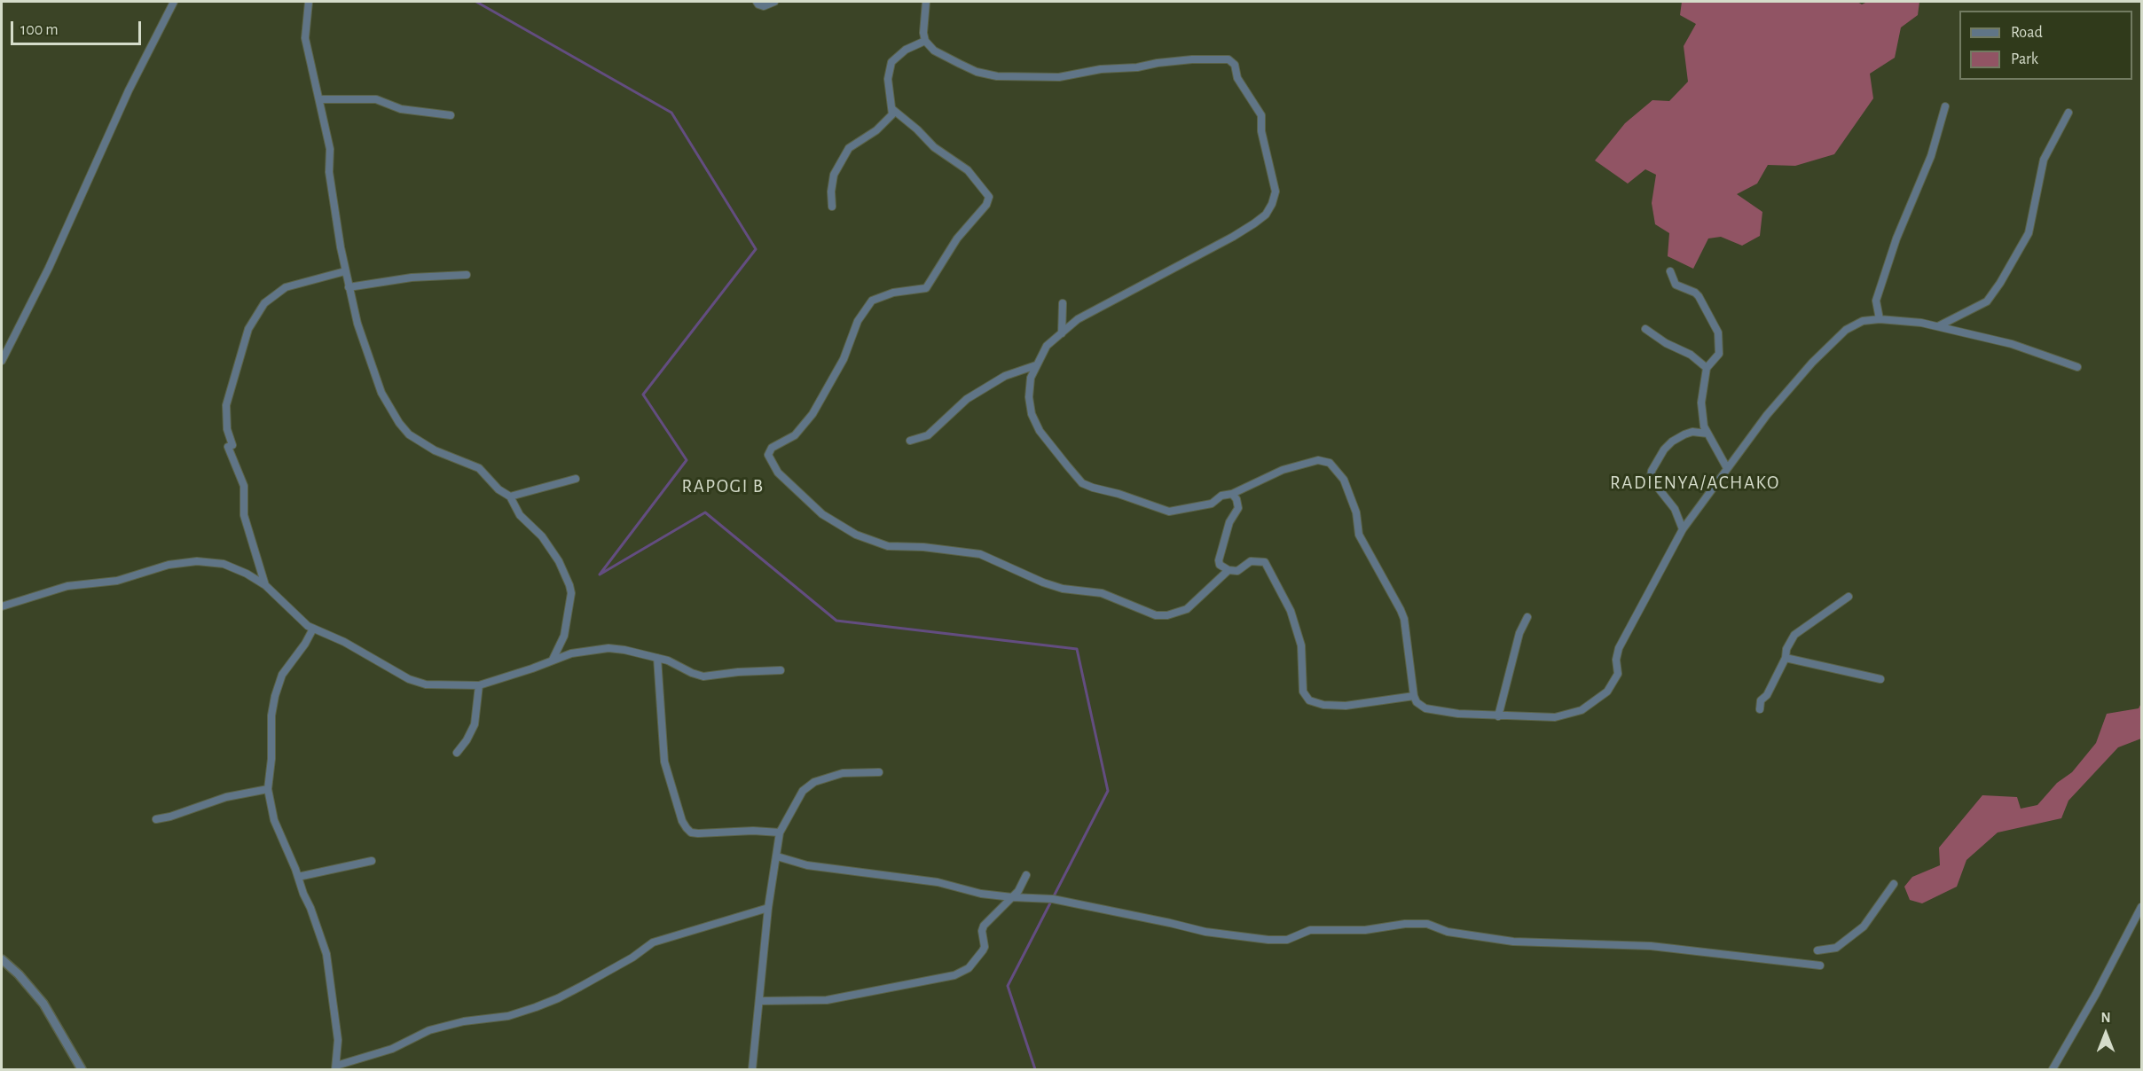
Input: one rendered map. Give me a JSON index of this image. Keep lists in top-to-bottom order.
{
  "districts": ["RADIENYA/ACHAKO", "RAPOGI B"],
  "legend": ["Road", "Park"],
  "scale_bar": "100 m",
  "north": "top"
}
